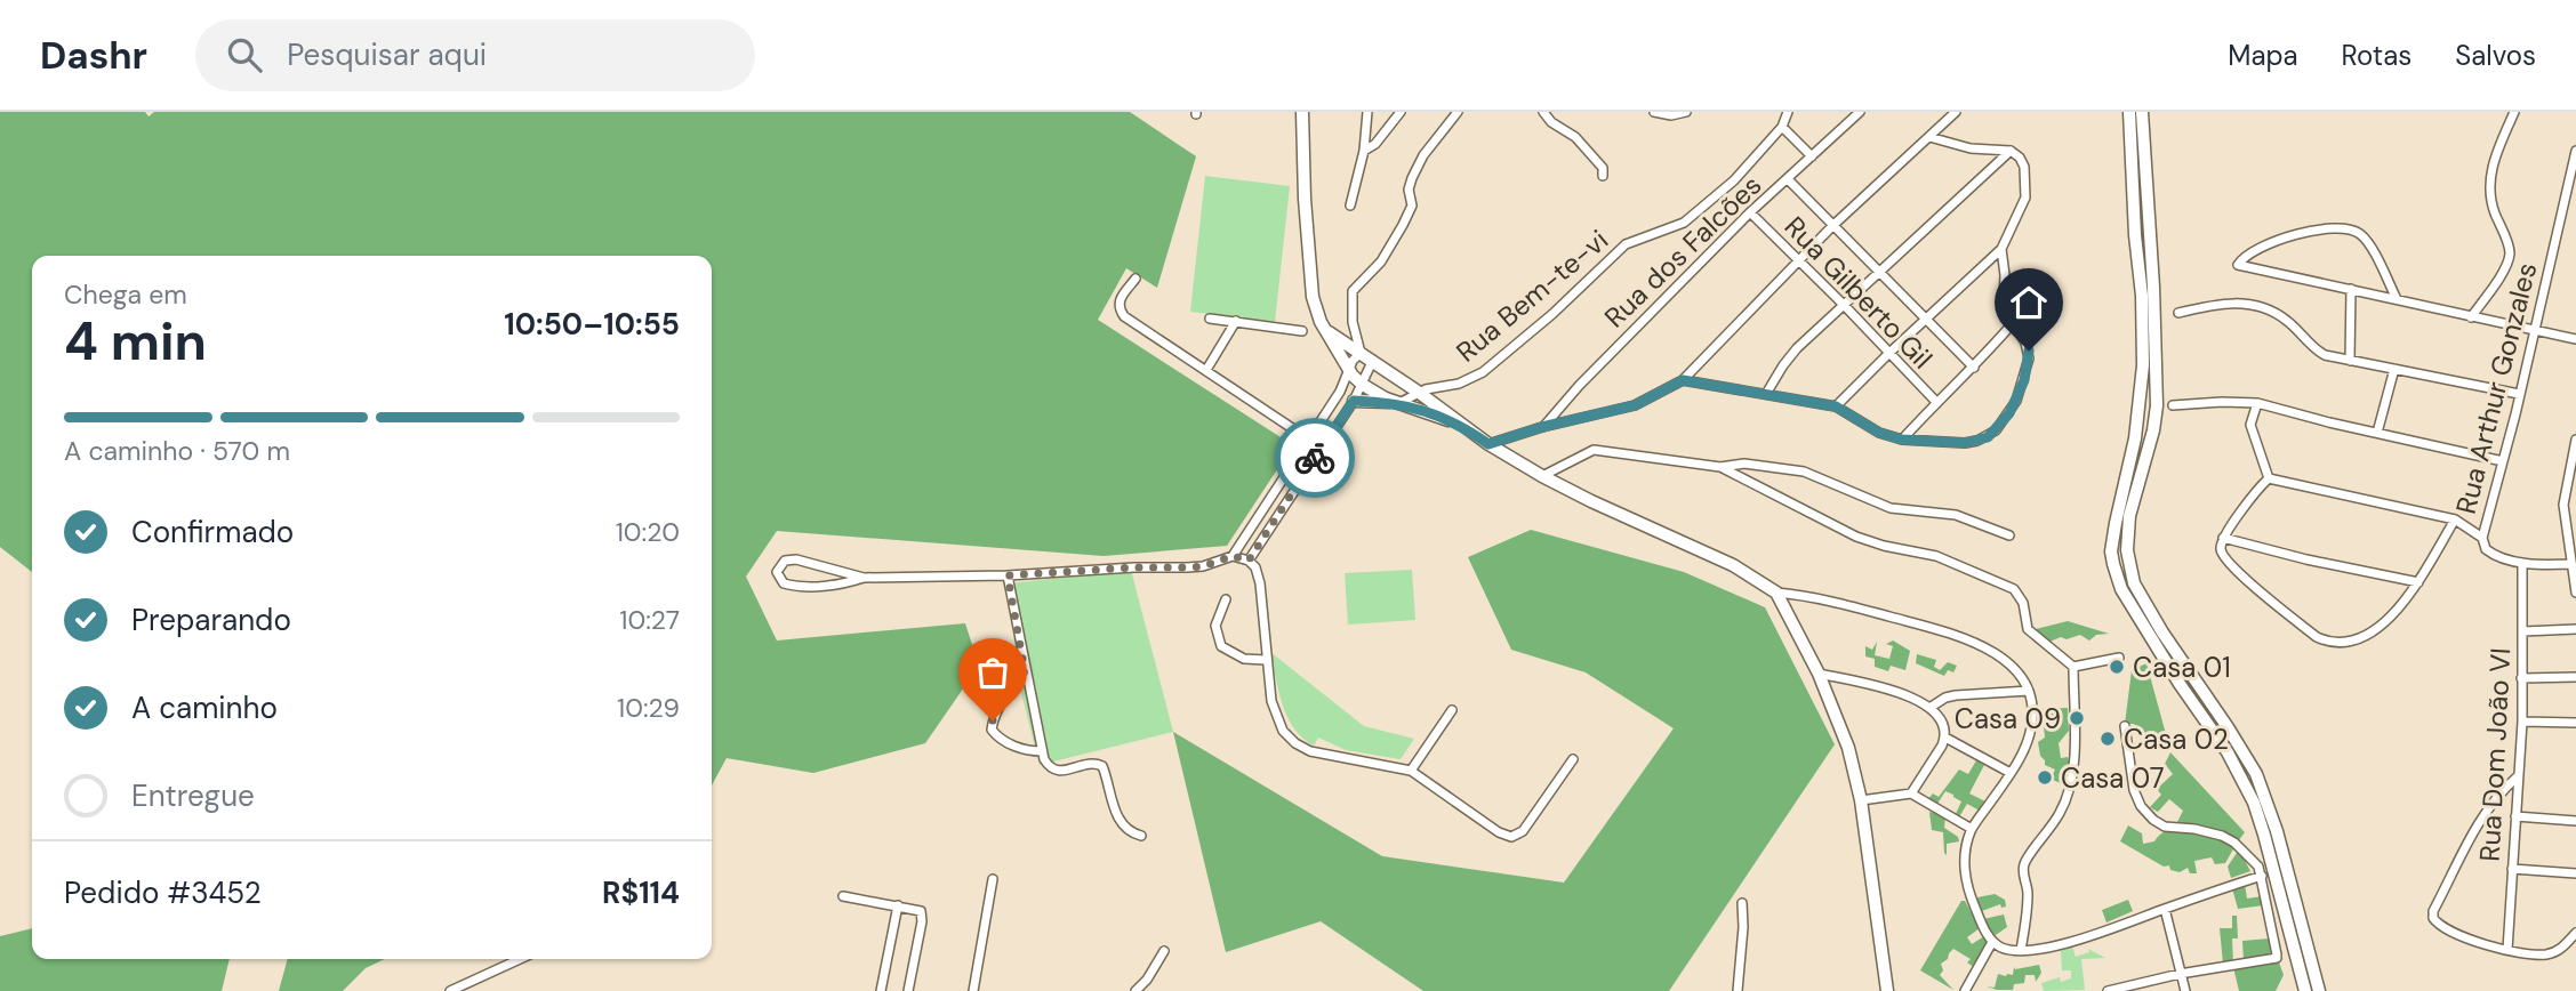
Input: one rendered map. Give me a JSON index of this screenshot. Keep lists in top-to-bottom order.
{
  "streets": {
    "street": [
      "Rua dos Falcões",
      "Rua Gilberto Gil",
      "Rua Bem-te-vi",
      "Rua Arthur Gonzales",
      "Rua Dom João VI"
    ]
  },
  "crossings": [
    ["Rua dos Falcões", "Rua Gilberto Gil"],
    ["Rua Arthur Gonzales", "Rua Dom João VI"]
  ],
  "places": [
    "Casa 01",
    "Casa 09",
    "Casa 02",
    "Casa 07"
  ],
  "page": {
    "header": "Dashr",
    "search": "Pesquisar aqui",
    "nav": ["Mapa", "Rotas", "Salvos"],
    "heading": ["4 min", "Chega em", "10:50–10:55"],
    "panel": ["Pedido #3452", "R$114"],
    "bar": "A caminho · 570 m",
    "list": [
      ["Confirmado", "10:20"],
      ["Preparando", "10:27"],
      ["A caminho", "10:29"],
      "Entregue"
    ]
  }
}
